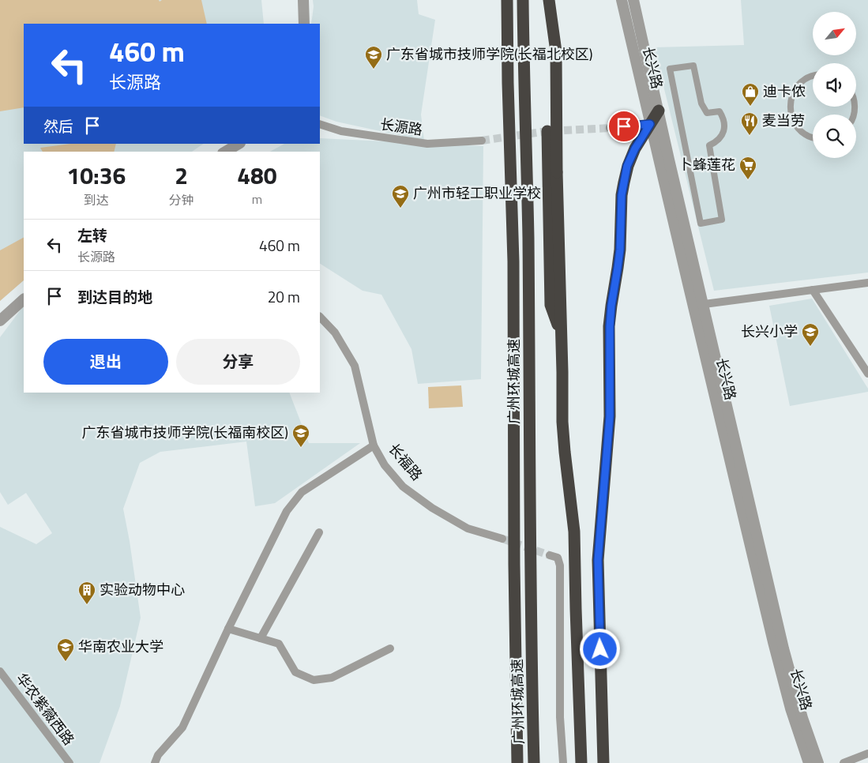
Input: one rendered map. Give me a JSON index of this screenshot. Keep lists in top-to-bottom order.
{
  "streets": {
    "highway": ["广州环城高速"],
    "street": [
      "长兴路",
      "长源路",
      "长福路",
      "华农紫薇西路"
    ]
  },
  "places": {
    "school or university": [
      "广东省城市技师学院(长福北校区)",
      "广州市轻工职业学校",
      "长兴小学",
      "广东省城市技师学院(长福南校区)",
      "华南农业大学"
    ],
    "shop": ["迪卡侬"],
    "restaurant": ["麦当劳"],
    "supermarket": ["卜蜂莲花"],
    "building": ["实验动物中心"]
  },
  "north": "top right",
  "page": {
    "turn": ["460 m", "长源路"],
    "then": "然后",
    "eta": [
      "10:36",
      "到达",
      "2",
      "分钟",
      "480",
      "m"
    ],
    "list": [
      {
        "name": "左转",
        "note": "长源路",
        "value": "460 m"
      },
      {
        "name": "到达目的地",
        "value": "20 m"
      }
    ],
    "buttons": ["退出", "分享"]
  }
}
